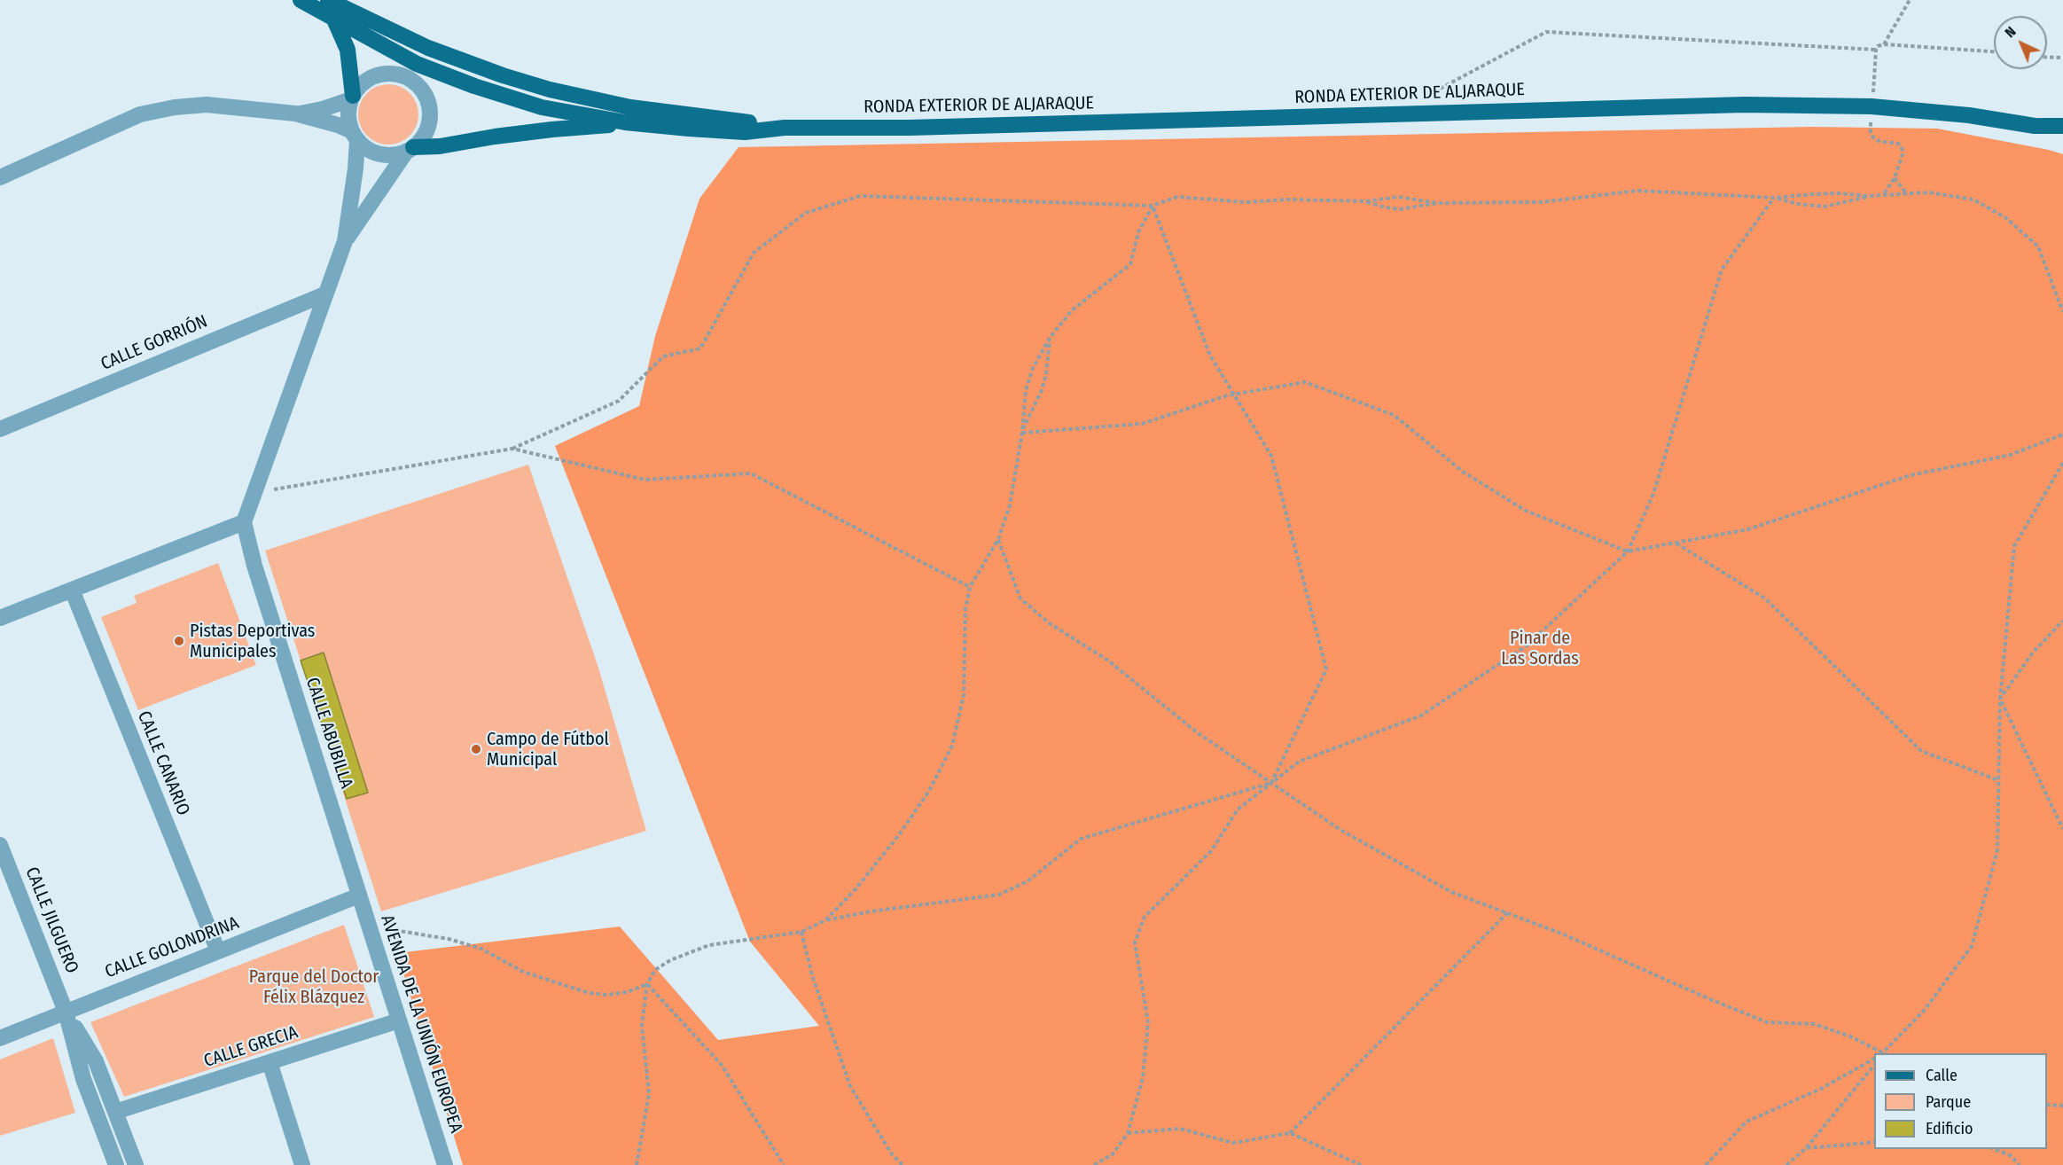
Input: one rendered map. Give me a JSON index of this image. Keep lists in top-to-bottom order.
{
  "streets": {
    "main road": ["RONDA EXTERIOR DE ALJARAQUE"],
    "street": [
      "CALLE GORRIÓN",
      "CALLE ABUBILLA",
      "CALLE CANARIO",
      "CALLE JILGUERO",
      "CALLE GOLONDRINA",
      "AVENIDA DE LA UNIÓN EUROPEA",
      "CALLE GRECIA"
    ]
  },
  "crossings": [
    ["CALLE ABUBILLA", "CALLE GOLONDRINA"],
    ["CALLE ABUBILLA", "AVENIDA DE LA UNIÓN EUROPEA"],
    ["CALLE CANARIO", "CALLE GOLONDRINA"],
    ["CALLE JILGUERO", "CALLE GOLONDRINA"],
    ["CALLE GOLONDRINA", "AVENIDA DE LA UNIÓN EUROPEA"],
    ["AVENIDA DE LA UNIÓN EUROPEA", "CALLE GRECIA"]
  ],
  "parks": ["Pinar de Las Sordas", "Parque del Doctor Félix Blázquez"],
  "places": ["Pistas Deportivas Municipales", "Campo de Fútbol Municipal"],
  "legend": ["Calle", "Parque", "Edificio"],
  "north": "top left"
}
